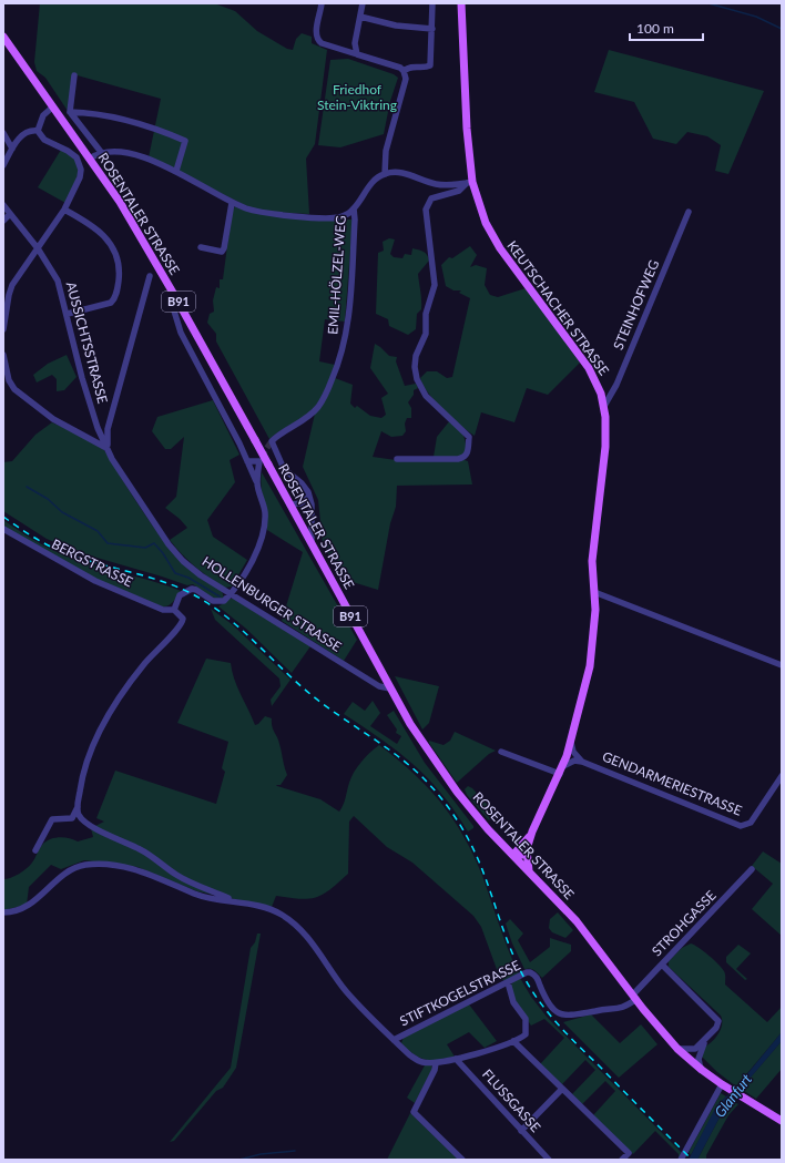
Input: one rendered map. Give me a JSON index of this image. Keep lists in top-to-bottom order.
{
  "streets": {
    "main road": ["ROSENTALER STRASSE", "B91", "KEUTSCHACHER STRASSE"],
    "street": [
      "EMIL-HÖLZEL-WEG",
      "STEINHOFWEG",
      "AUSSICHTSSTRASSE",
      "BERGSTRASSE",
      "HOLLENBURGER STRASSE",
      "GENDARMERIESTRASSE",
      "STROHGASSE",
      "STIFTKOGELSTRASSE",
      "FLUSSGASSE"
    ]
  },
  "crossings": [
    ["ROSENTALER STRASSE", "HOLLENBURGER STRASSE"],
    ["ROSENTALER STRASSE", "STROHGASSE"],
    ["ROSENTALER STRASSE", "STIFTKOGELSTRASSE"],
    ["STEINHOFWEG", "KEUTSCHACHER STRASSE"],
    ["KEUTSCHACHER STRASSE", "GENDARMERIESTRASSE"],
    ["AUSSICHTSSTRASSE", "HOLLENBURGER STRASSE"],
    ["STROHGASSE", "STIFTKOGELSTRASSE"]
  ],
  "water": ["Glanfurt"],
  "parks": ["Friedhof Stein-Viktring"],
  "scale_bar": "100 m"
}
